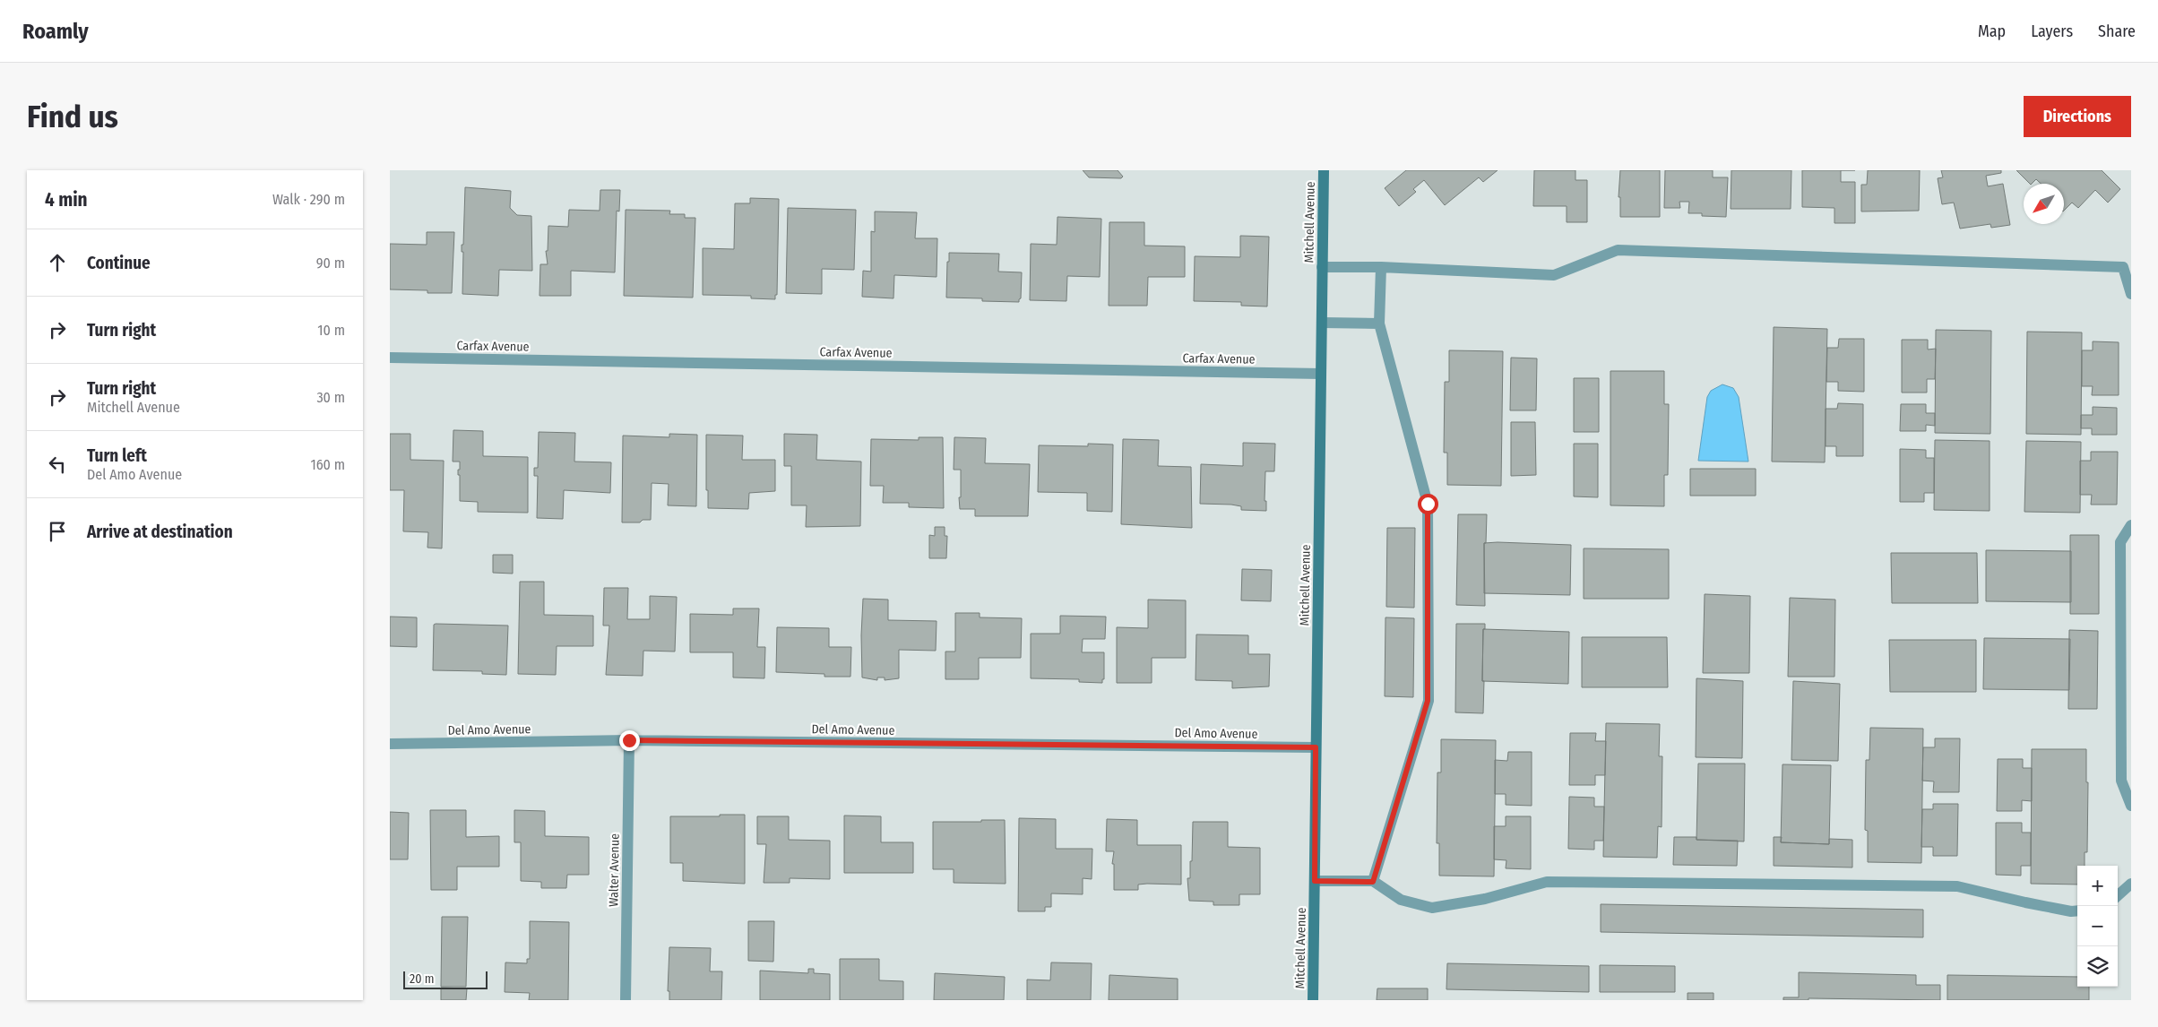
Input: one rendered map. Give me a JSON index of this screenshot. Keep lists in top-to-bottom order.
{
  "streets": {
    "street": [
      "Mitchell Avenue",
      "Carfax Avenue",
      "Del Amo Avenue",
      "Walter Avenue"
    ]
  },
  "crossings": [
    ["Mitchell Avenue", "Carfax Avenue"],
    ["Mitchell Avenue", "Del Amo Avenue"],
    ["Del Amo Avenue", "Walter Avenue"]
  ],
  "scale_bar": "20 m",
  "north": "bottom left",
  "page": {
    "header": "Roamly",
    "nav": ["Map", "Layers", "Share"],
    "buttons": "Directions",
    "title": "Find us",
    "heading": ["4 min", "Walk · 290 m"],
    "list": [
      ["Continue", "90 m"],
      ["Turn right", "10 m"],
      ["Turn right", "Mitchell Avenue", "30 m"],
      ["Turn left", "Del Amo Avenue", "160 m"],
      "Arrive at destination"
    ],
    "map_buttons": ["+", "−"],
    "scale": "20 m"
  }
}
